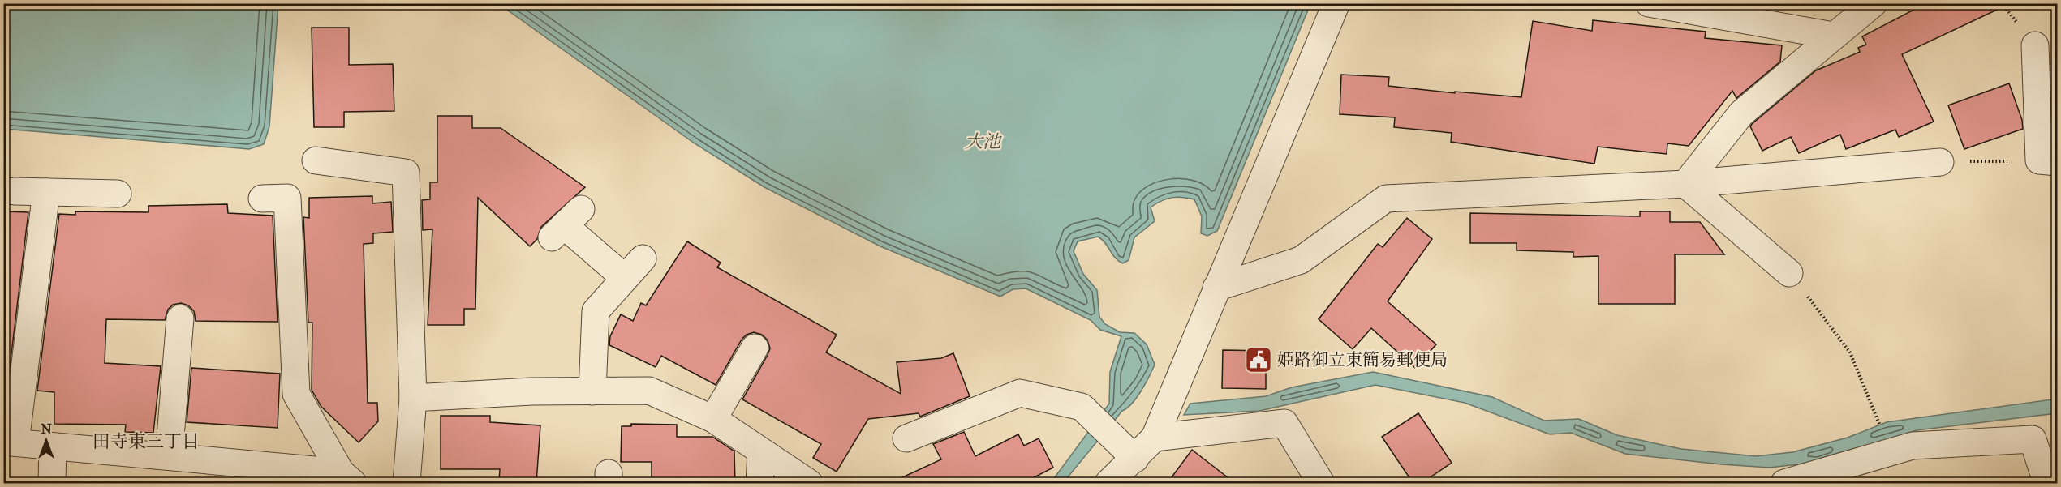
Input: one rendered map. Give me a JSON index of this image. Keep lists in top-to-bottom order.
{
  "districts": ["田寺東三丁目"],
  "water": ["大池"],
  "places": {
    "public building": ["姫路御立東簡易郵便局"]
  },
  "north": "top"
}
